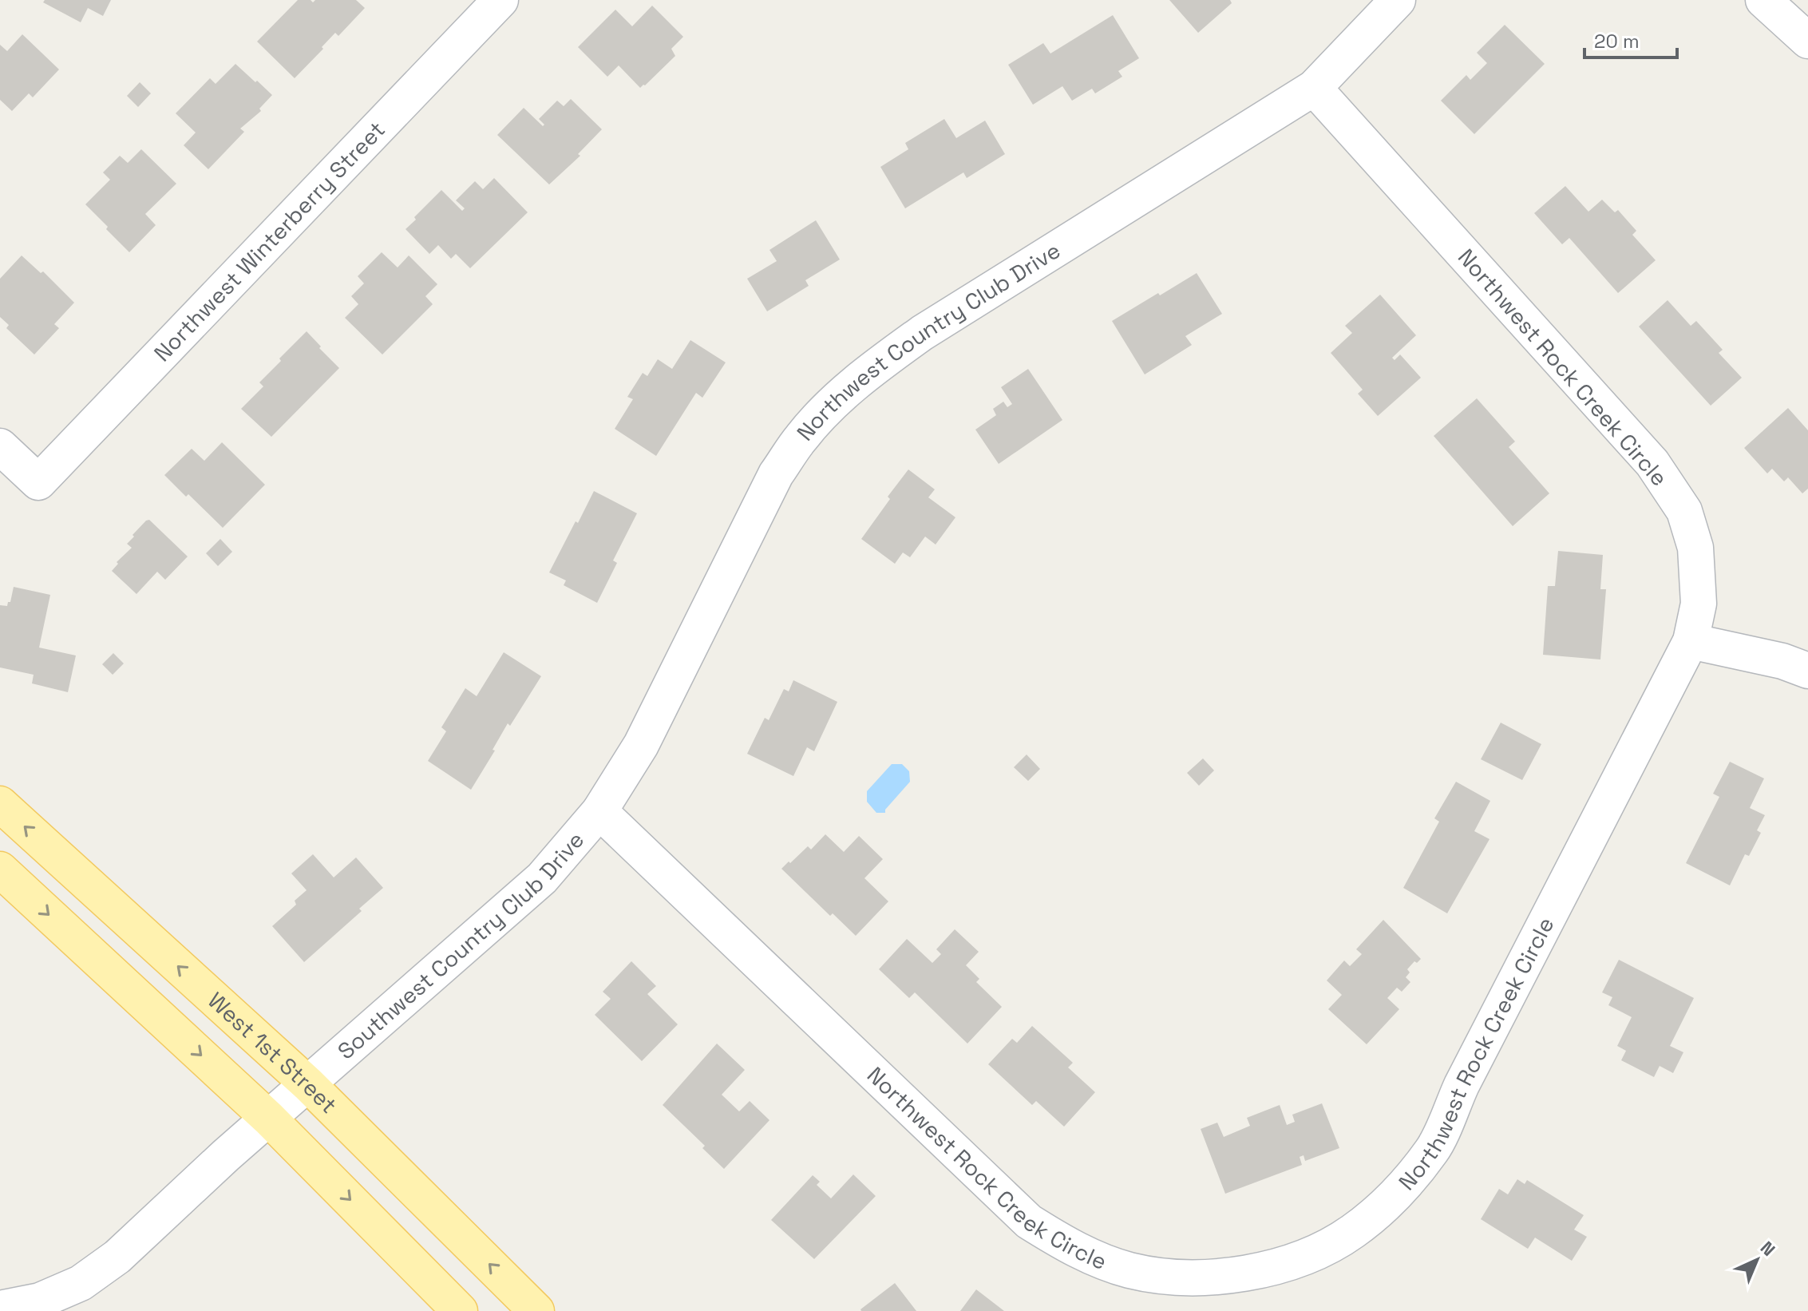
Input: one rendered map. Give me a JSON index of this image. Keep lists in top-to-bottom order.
{
  "streets": {
    "main road": ["West 1st Street"],
    "street": [
      "Northwest Winterberry Street",
      "Northwest Country Club Drive",
      "Northwest Rock Creek Circle",
      "Southwest Country Club Drive"
    ]
  },
  "crossings": [
    ["Northwest Country Club Drive", "Northwest Rock Creek Circle"],
    ["Northwest Country Club Drive", "Southwest Country Club Drive"],
    ["Northwest Rock Creek Circle", "Southwest Country Club Drive"],
    ["Southwest Country Club Drive", "West 1st Street"]
  ],
  "scale_bar": "20 m",
  "north": "top right"
}
